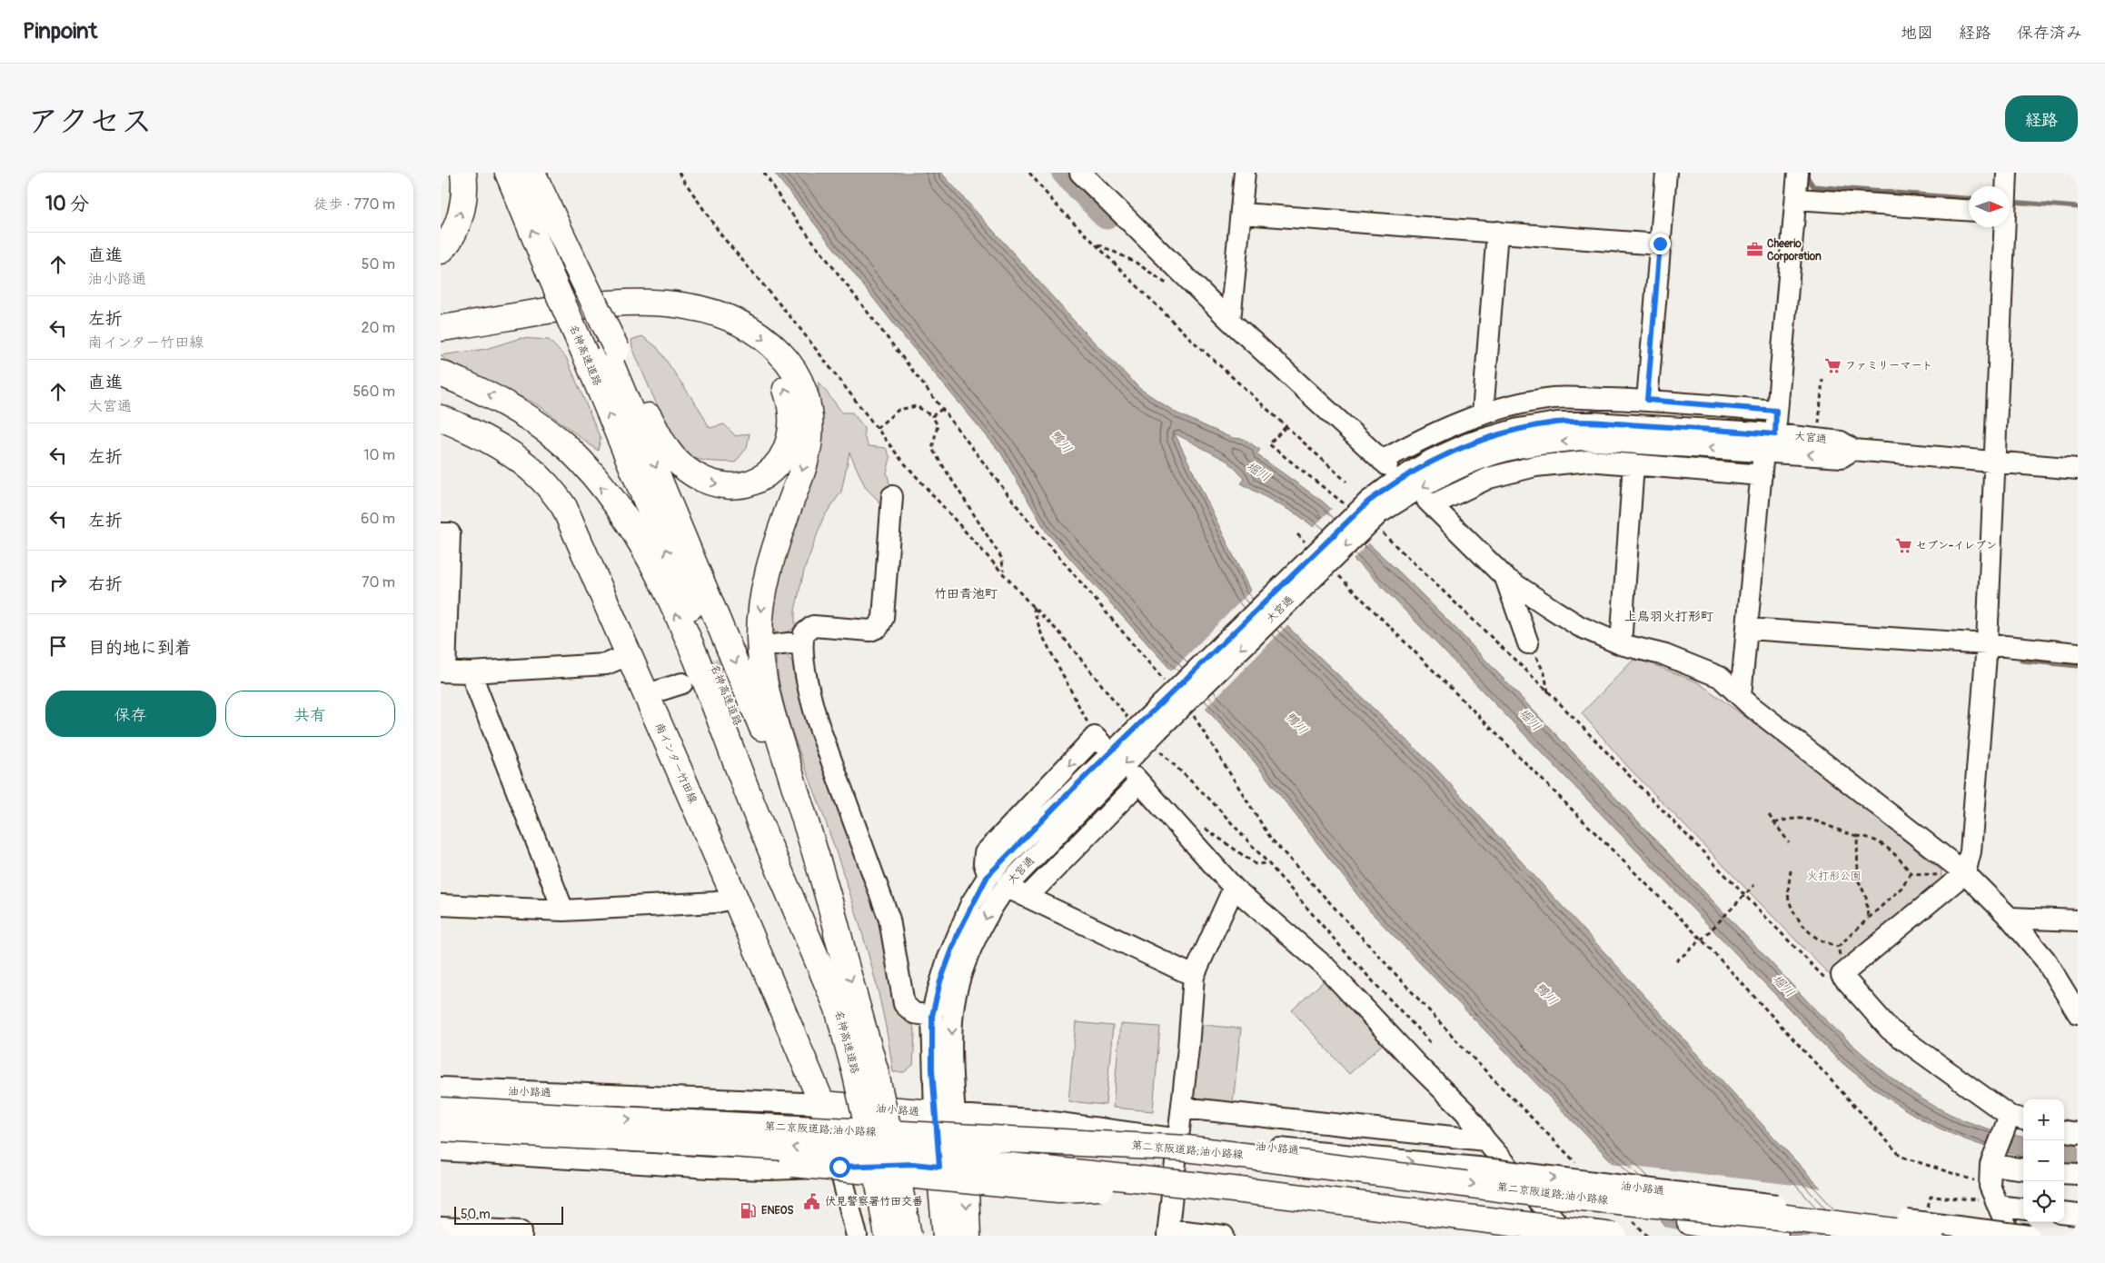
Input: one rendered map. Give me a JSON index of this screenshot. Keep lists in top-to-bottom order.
{
  "streets": {
    "main road": [
      "名神高速道路",
      "南インター竹田線",
      "油小路通",
      "第二京阪道路;油小路線"
    ],
    "street": ["大宮通"]
  },
  "crossings": [
    ["大宮通", "油小路通"],
    ["南インター竹田線", "油小路通"],
    ["油小路通", "第二京阪道路;油小路線"]
  ],
  "districts": ["竹田青池町", "上鳥羽火打形町"],
  "water": ["鴨川", "堀川"],
  "parks": ["火打形公園"],
  "places": {
    "office": ["Cheerio Corporation"],
    "supermarket": ["ファミリーマート", "セブン-イレブン"],
    "public building": ["伏見警察署竹田交番"],
    "fuel station": ["ENEOS"]
  },
  "scale_bar": "50 m",
  "north": "right",
  "page": {
    "header": "Pinpoint",
    "nav": ["地図", "経路", "保存済み"],
    "title": "アクセス",
    "buttons": [
      "経路",
      ["保存", "共有"]
    ],
    "heading": ["10 分", "徒歩 · 770 m"],
    "list": [
      ["直進", "油小路通", "50 m"],
      ["左折", "南インター竹田線", "20 m"],
      ["直進", "大宮通", "560 m"],
      ["左折", "10 m"],
      ["左折", "60 m"],
      ["右折", "70 m"],
      "目的地に到着"
    ],
    "map_buttons": ["+", "−"],
    "scale": "50 m"
  }
}
